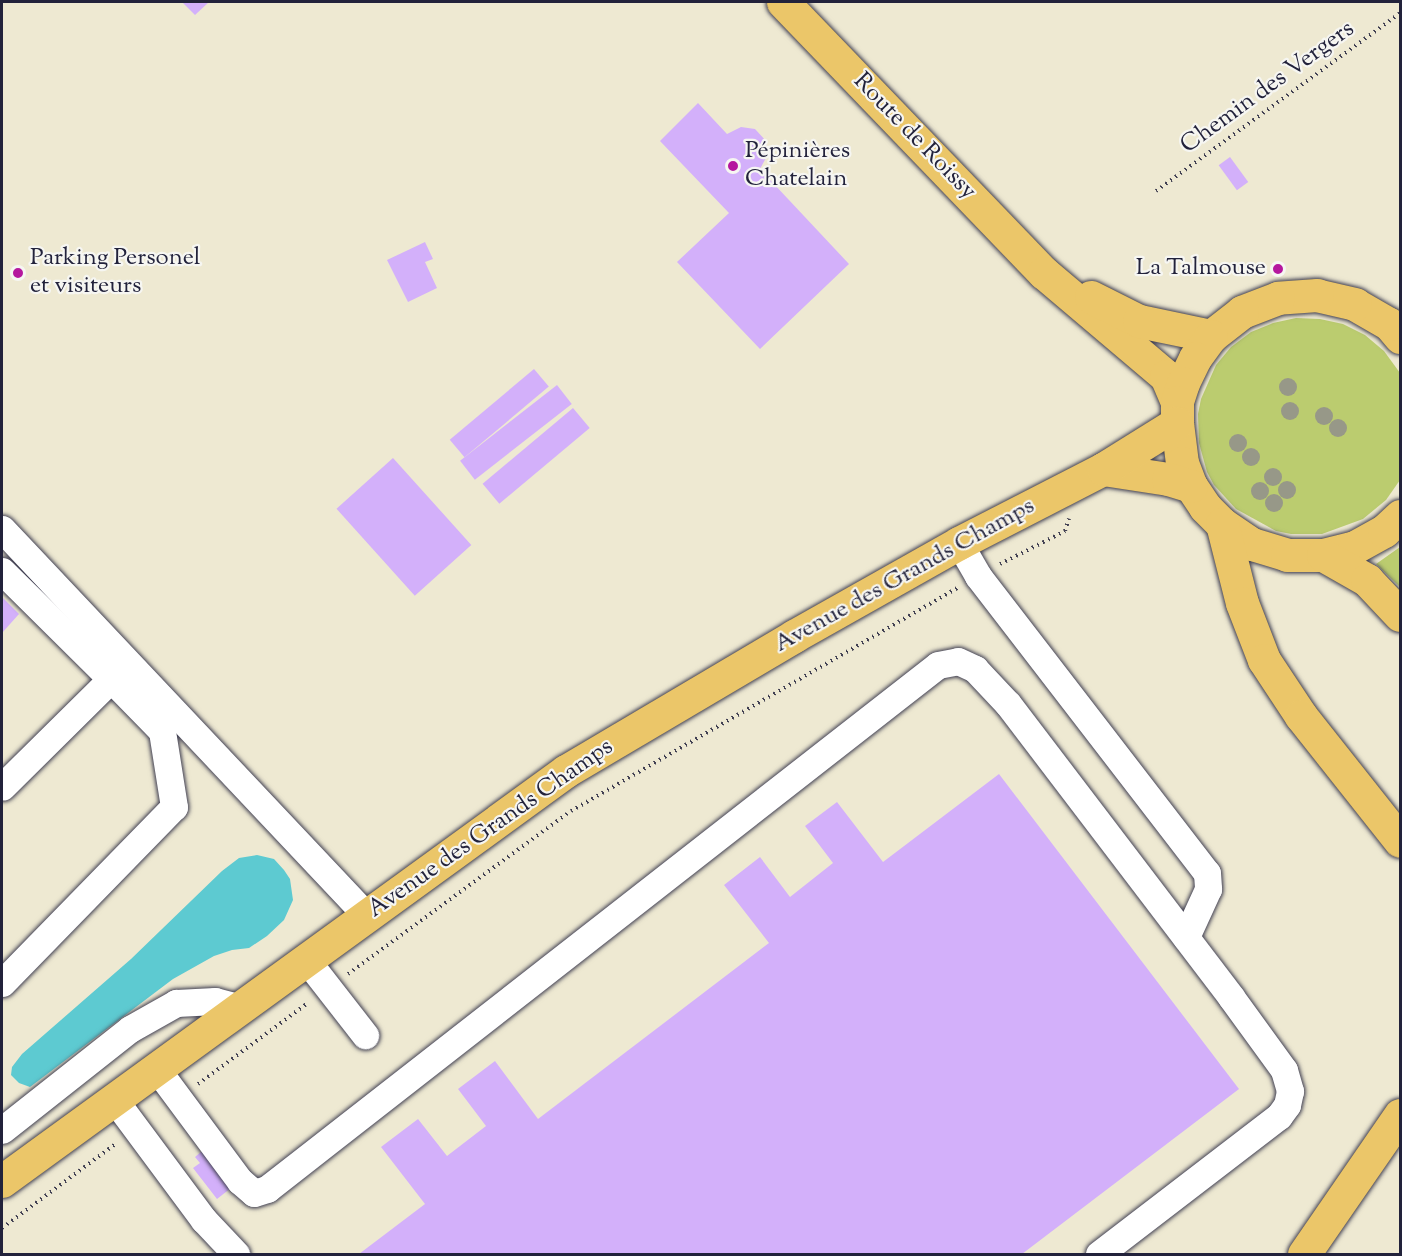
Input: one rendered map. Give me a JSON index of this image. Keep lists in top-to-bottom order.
{
  "streets": {
    "main road": ["Route de Roissy", "Avenue des Grands Champs"],
    "path": ["Chemin des Vergers"]
  },
  "places": ["Pépinières Chatelain", "La Talmouse", "Parking Personel et visiteurs"]
}
